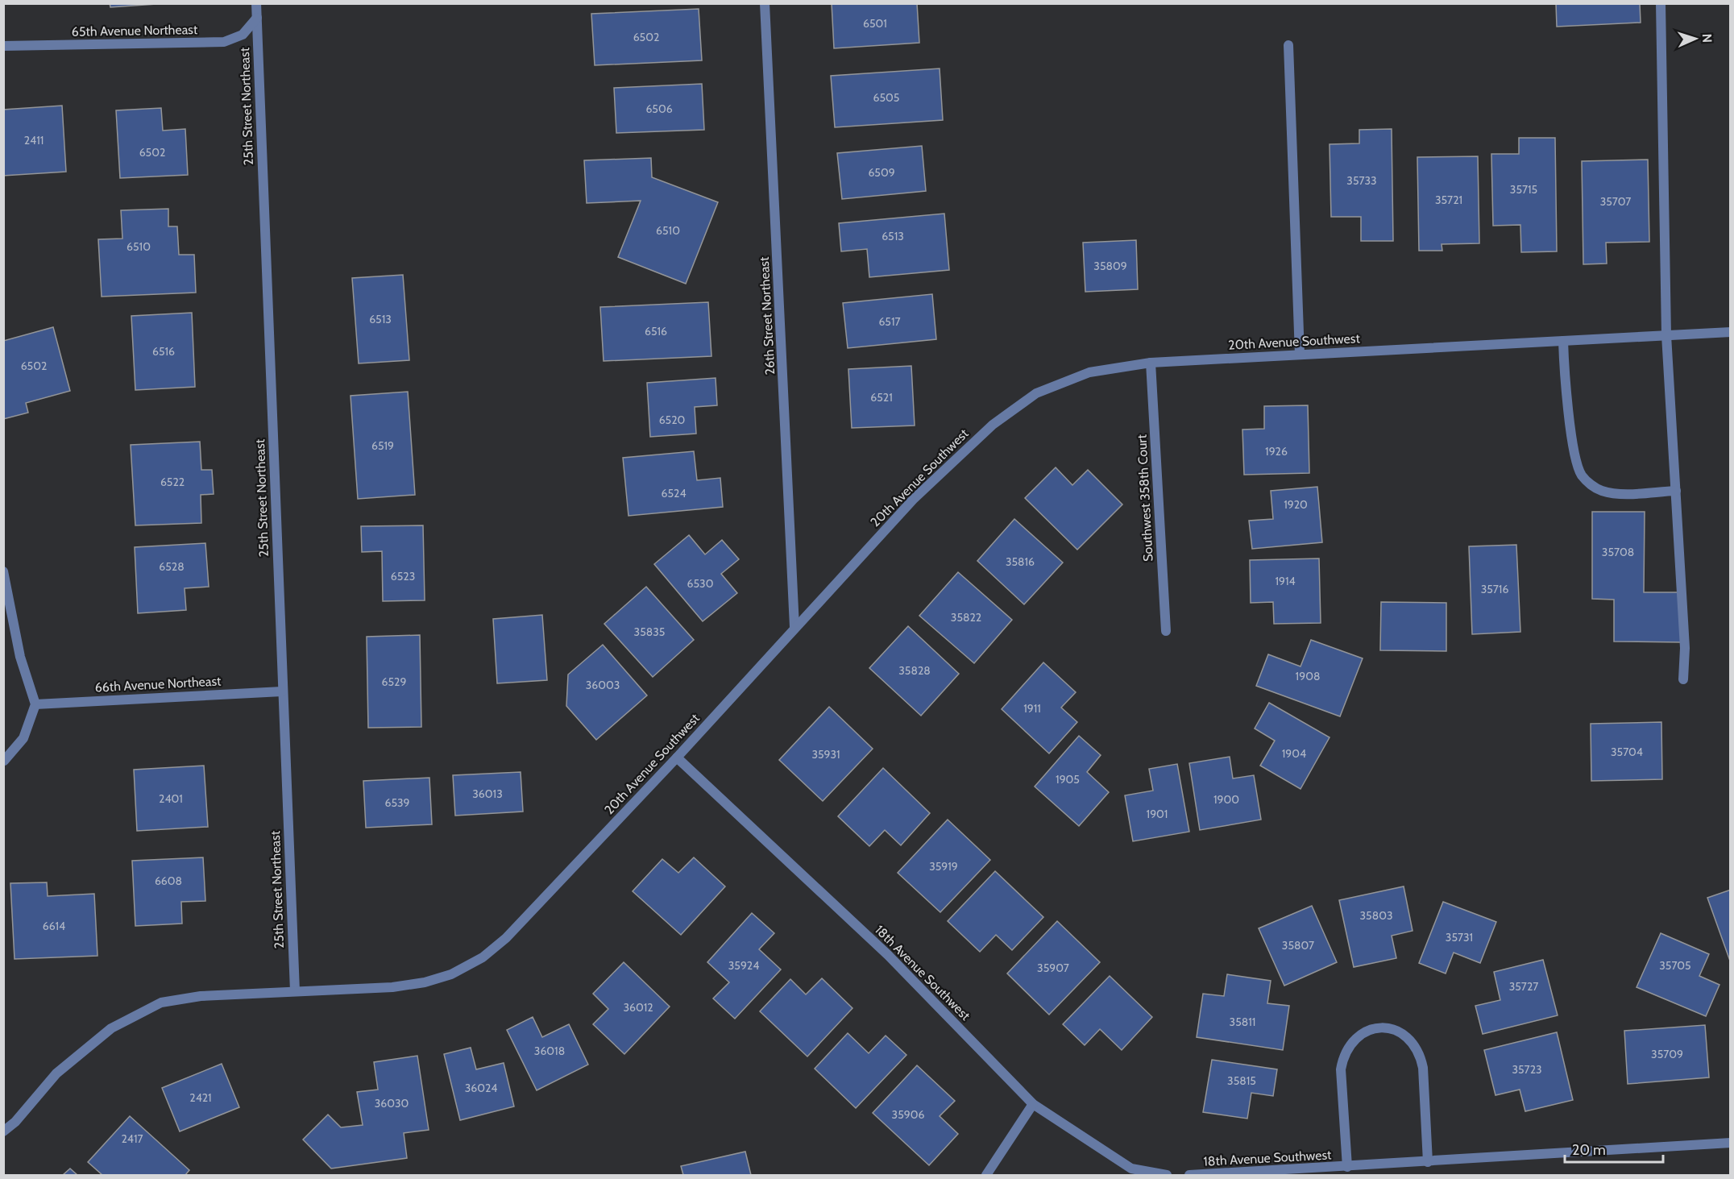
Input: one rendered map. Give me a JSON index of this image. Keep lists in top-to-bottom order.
{
  "streets": {
    "street": [
      "65th Avenue Northeast",
      "25th Street Northeast",
      "26th Street Northeast",
      "20th Avenue Southwest",
      "Southwest 358th Court",
      "66th Avenue Northeast",
      "18th Avenue Southwest"
    ]
  },
  "crossings": [
    ["65th Avenue Northeast", "25th Street Northeast"],
    ["25th Street Northeast", "20th Avenue Southwest"],
    ["25th Street Northeast", "66th Avenue Northeast"],
    ["26th Street Northeast", "20th Avenue Southwest"],
    ["20th Avenue Southwest", "Southwest 358th Court"],
    ["20th Avenue Southwest", "18th Avenue Southwest"]
  ],
  "house_numbers": [
    "6501",
    "6502",
    "6505",
    "6506",
    "2411",
    "6502",
    "6509",
    "35733",
    "35715",
    "35721",
    "35707",
    "6510",
    "6513",
    "6510",
    "35809",
    "6513",
    "6517",
    "6516",
    "6516",
    "6502",
    "6521",
    "6520",
    "6519",
    "1926",
    "6522",
    "6524",
    "1920",
    "35708",
    "35816",
    "6528",
    "6523",
    "1914",
    "6530",
    "35716",
    "35822",
    "35835",
    "35828",
    "1908",
    "6529",
    "36003",
    "1911",
    "35704",
    "1904",
    "35931",
    "1905",
    "36013",
    "2401",
    "1900",
    "6539",
    "1901",
    "35919",
    "6608",
    "35803",
    "6614",
    "35731",
    "35807",
    "35924",
    "35705",
    "35907",
    "35727",
    "36012",
    "35811",
    "36018",
    "35709",
    "35723",
    "35815",
    "36024",
    "2421",
    "36030",
    "35906",
    "2417"
  ],
  "scale_bar": "20 m",
  "north": "right"
}
